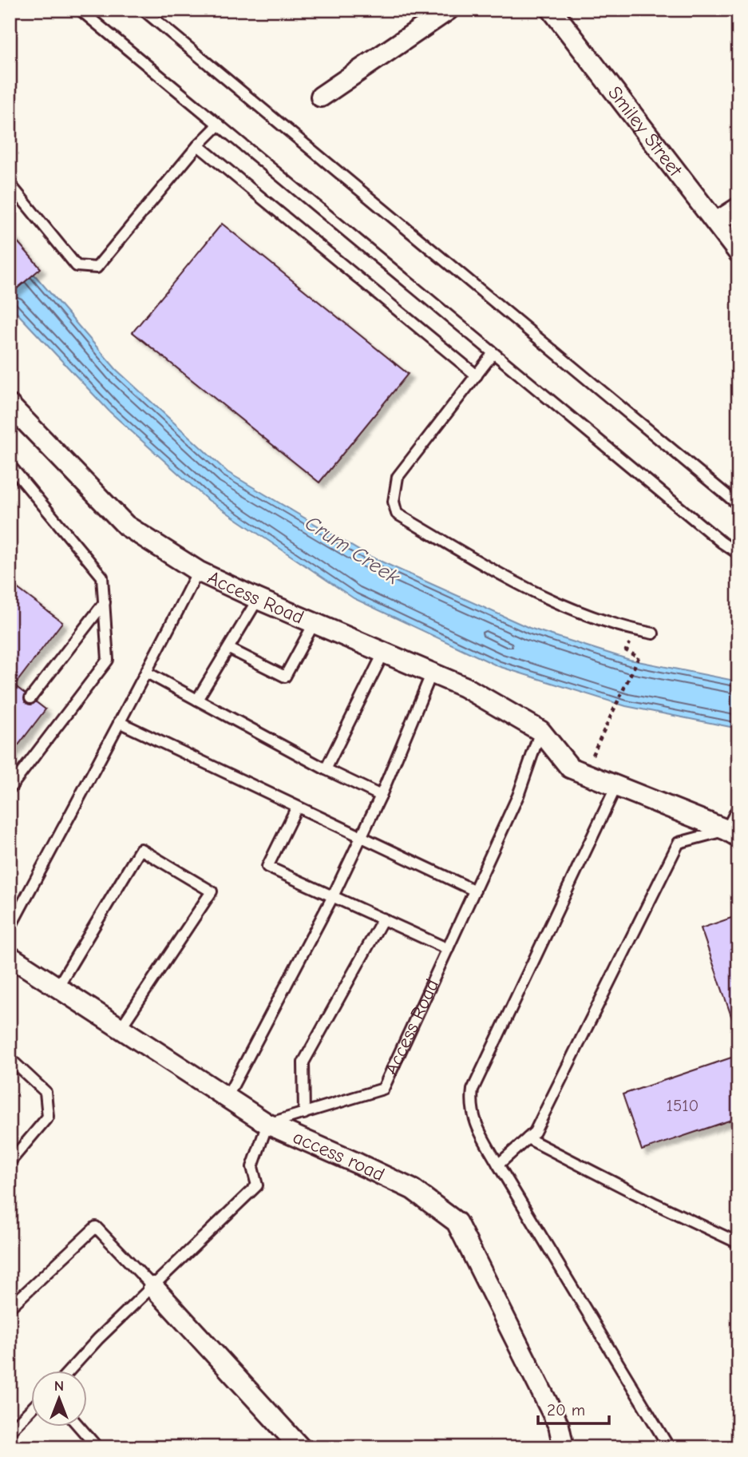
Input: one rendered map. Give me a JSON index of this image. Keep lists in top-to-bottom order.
{
  "streets": {
    "street": ["Smiley Street", "Access Road", "access road"]
  },
  "crossings": [
    ["Access Road", "access road"]
  ],
  "water": ["Crum Creek"],
  "house_numbers": ["1510"],
  "scale_bar": "20 m",
  "north": "top"
}
